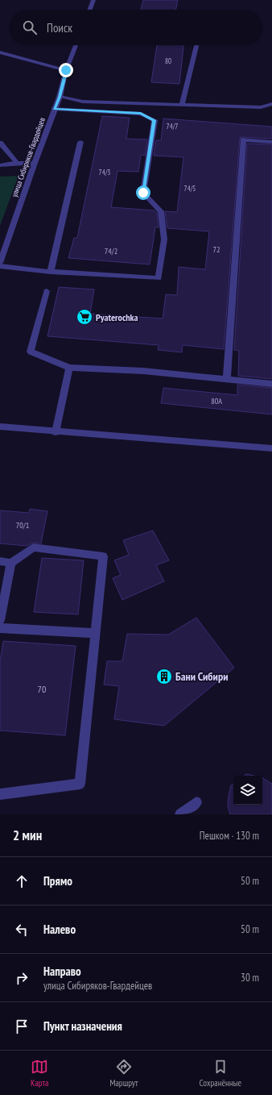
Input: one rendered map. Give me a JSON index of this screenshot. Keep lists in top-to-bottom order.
{
  "streets": {
    "street": ["улица Сибиряков-Гвардейцев"]
  },
  "places": {
    "supermarket": ["Pyaterochka"],
    "building": ["Бани Сибири"]
  },
  "house_numbers": [
    "80",
    "74/7",
    "74/3",
    "74/5",
    "72",
    "74/2",
    "80А",
    "70/1",
    "70"
  ],
  "page": {
    "search": "Поиск",
    "heading": ["2 мин", "Пешком · 130 m"],
    "list": [
      ["Прямо", "50 m"],
      ["Налево", "50 m"],
      ["Направо", "улица Сибиряков-Гвардейцев", "30 m"],
      "Пункт назначения"
    ],
    "nav": ["Карта", "Маршрут", "Сохранённые"]
  }
}
